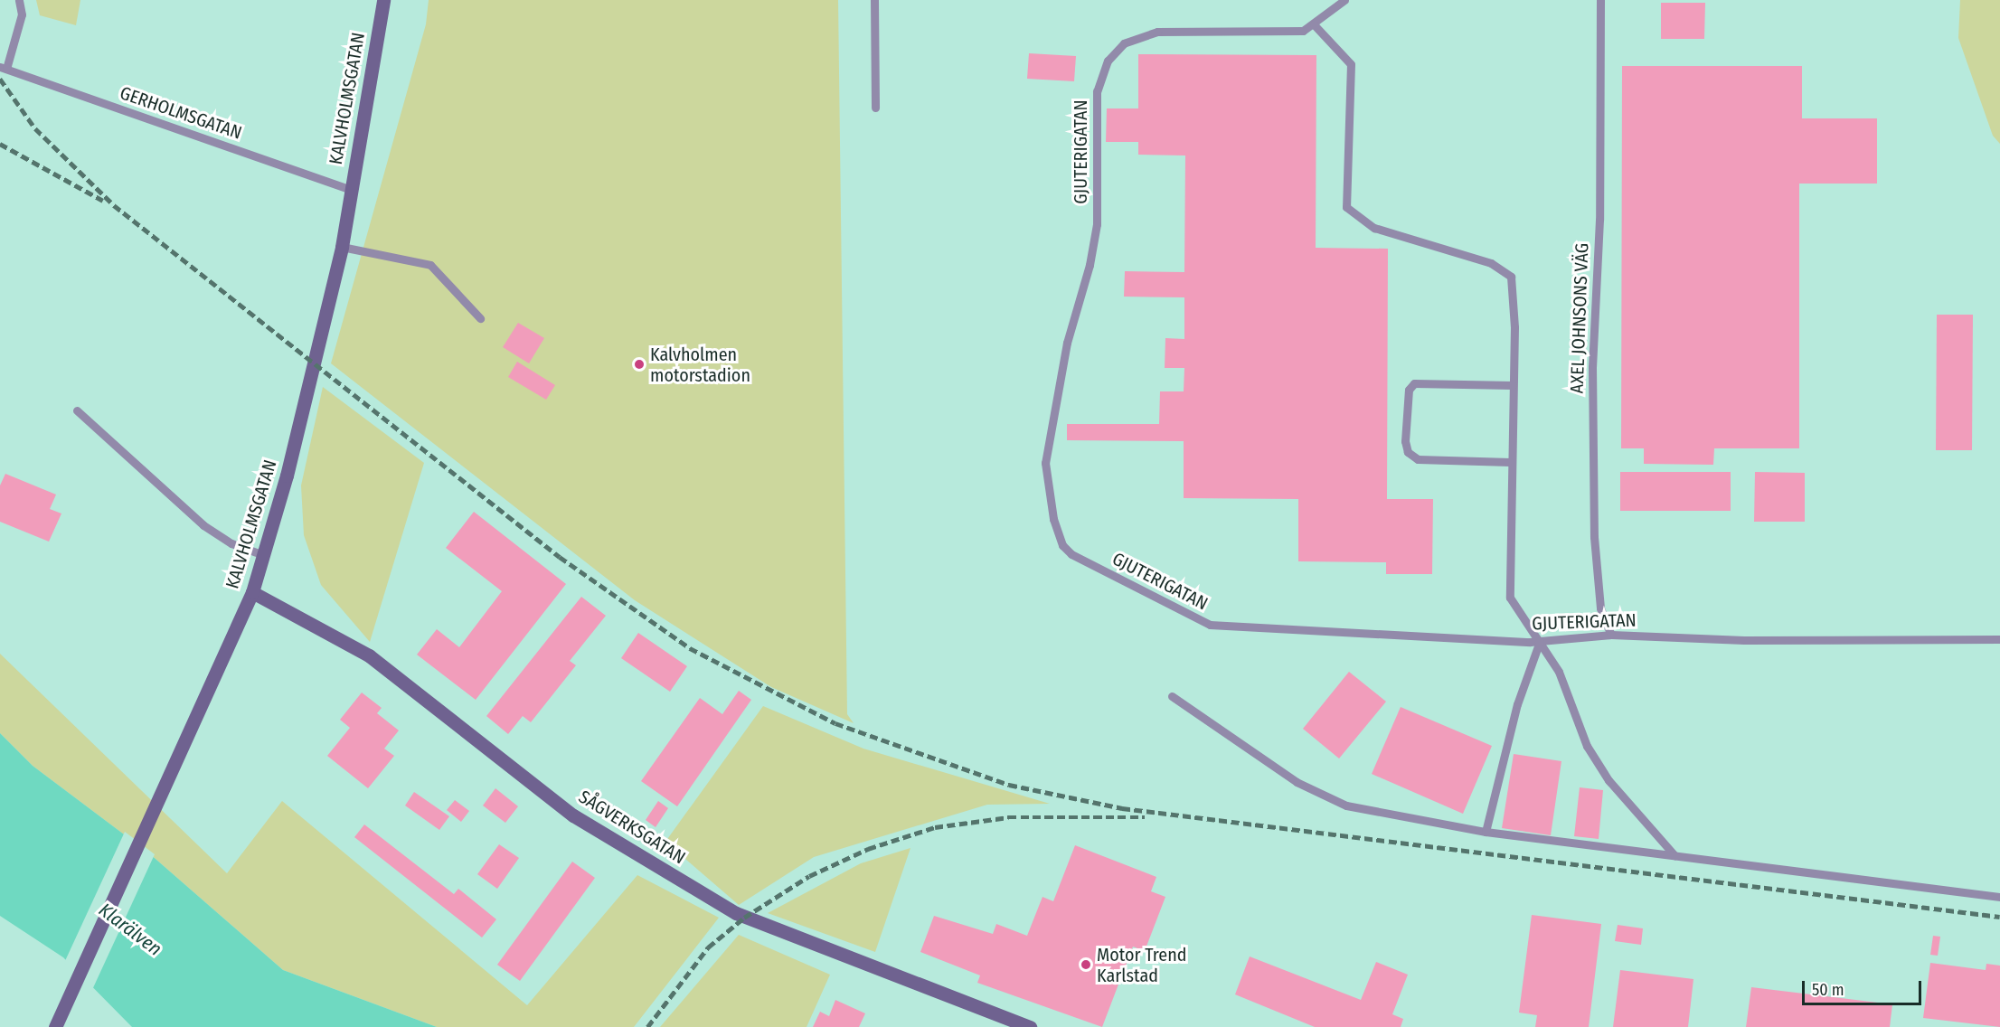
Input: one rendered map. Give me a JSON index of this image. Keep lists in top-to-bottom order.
{
  "streets": {
    "street": ["KALVHOLMSGATAN", "SÅGVERKSGATAN"],
    "lane": ["GERHOLMSGATAN", "GJUTERIGATAN", "AXEL JOHNSONS VÄG"]
  },
  "crossings": [
    ["KALVHOLMSGATAN", "GERHOLMSGATAN"],
    ["KALVHOLMSGATAN", "SÅGVERKSGATAN"],
    ["GJUTERIGATAN", "AXEL JOHNSONS VÄG"]
  ],
  "water": ["Klarälven"],
  "places": ["Kalvholmen motorstadion", "Motor Trend Karlstad"],
  "scale_bar": "50 m"
}
